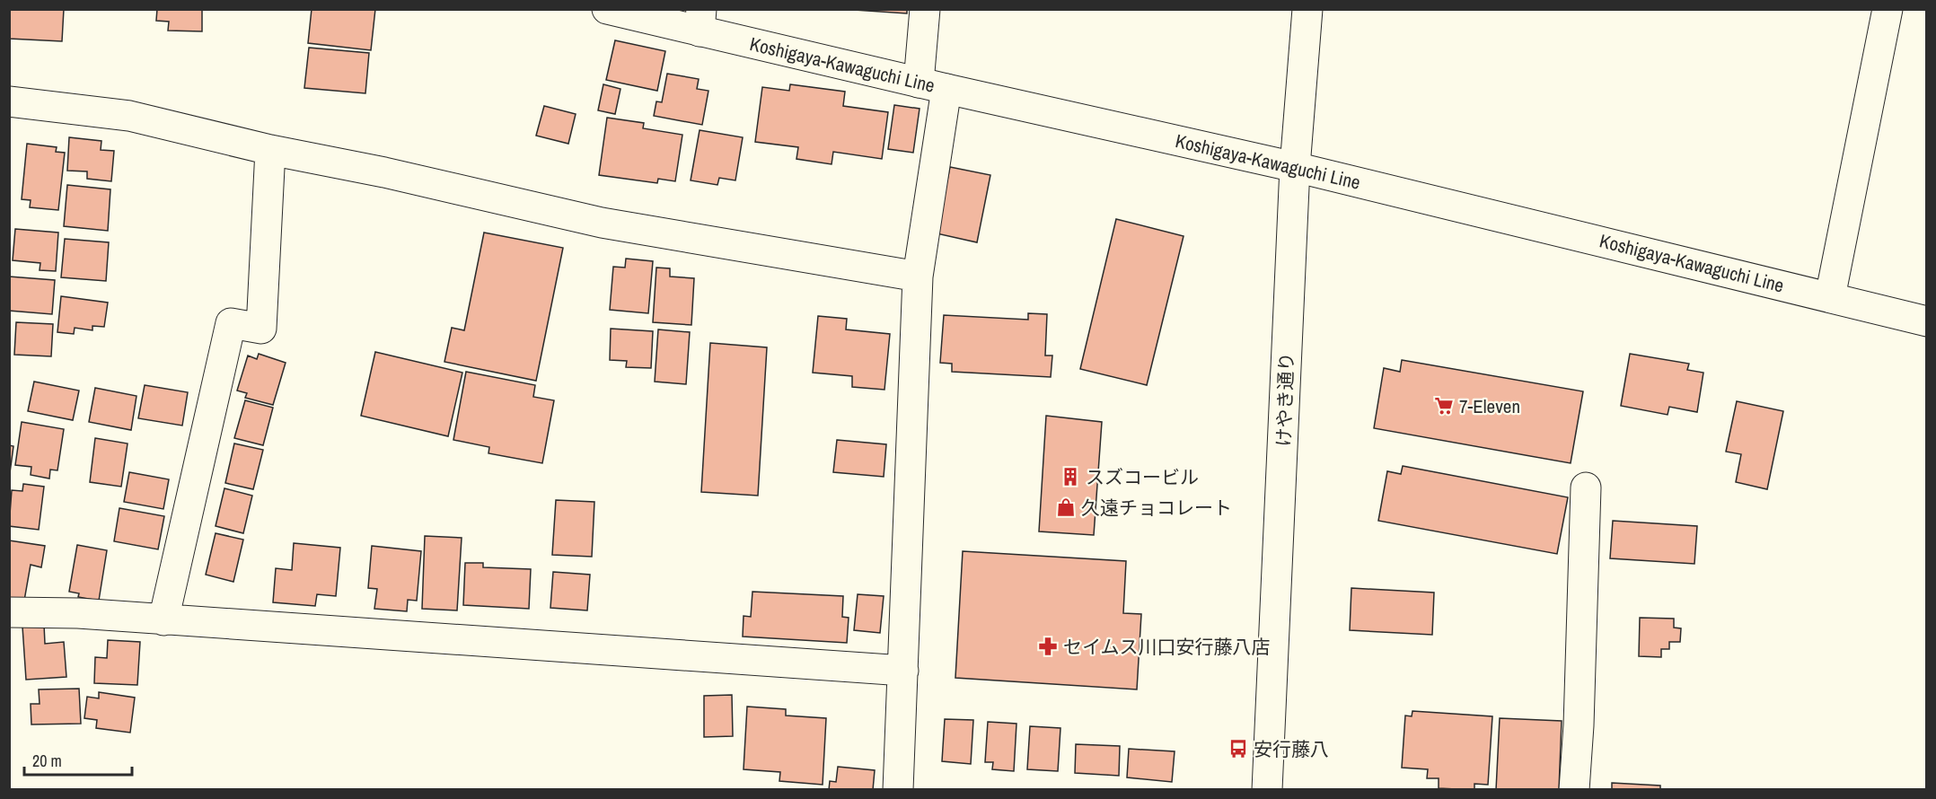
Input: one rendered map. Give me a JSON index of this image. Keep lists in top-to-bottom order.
{
  "streets": {
    "street": ["Koshigaya-Kawaguchi Line", "けやき通り"]
  },
  "crossings": [
    ["Koshigaya-Kawaguchi Line", "けやき通り"]
  ],
  "places": {
    "supermarket": ["7-Eleven"],
    "building": ["スズコービル"],
    "shop": ["久遠チョコレート"],
    "pharmacy": ["セイムス川口安行藤八店"],
    "bus stop": ["安行藤八"]
  },
  "scale_bar": "20 m"
}
